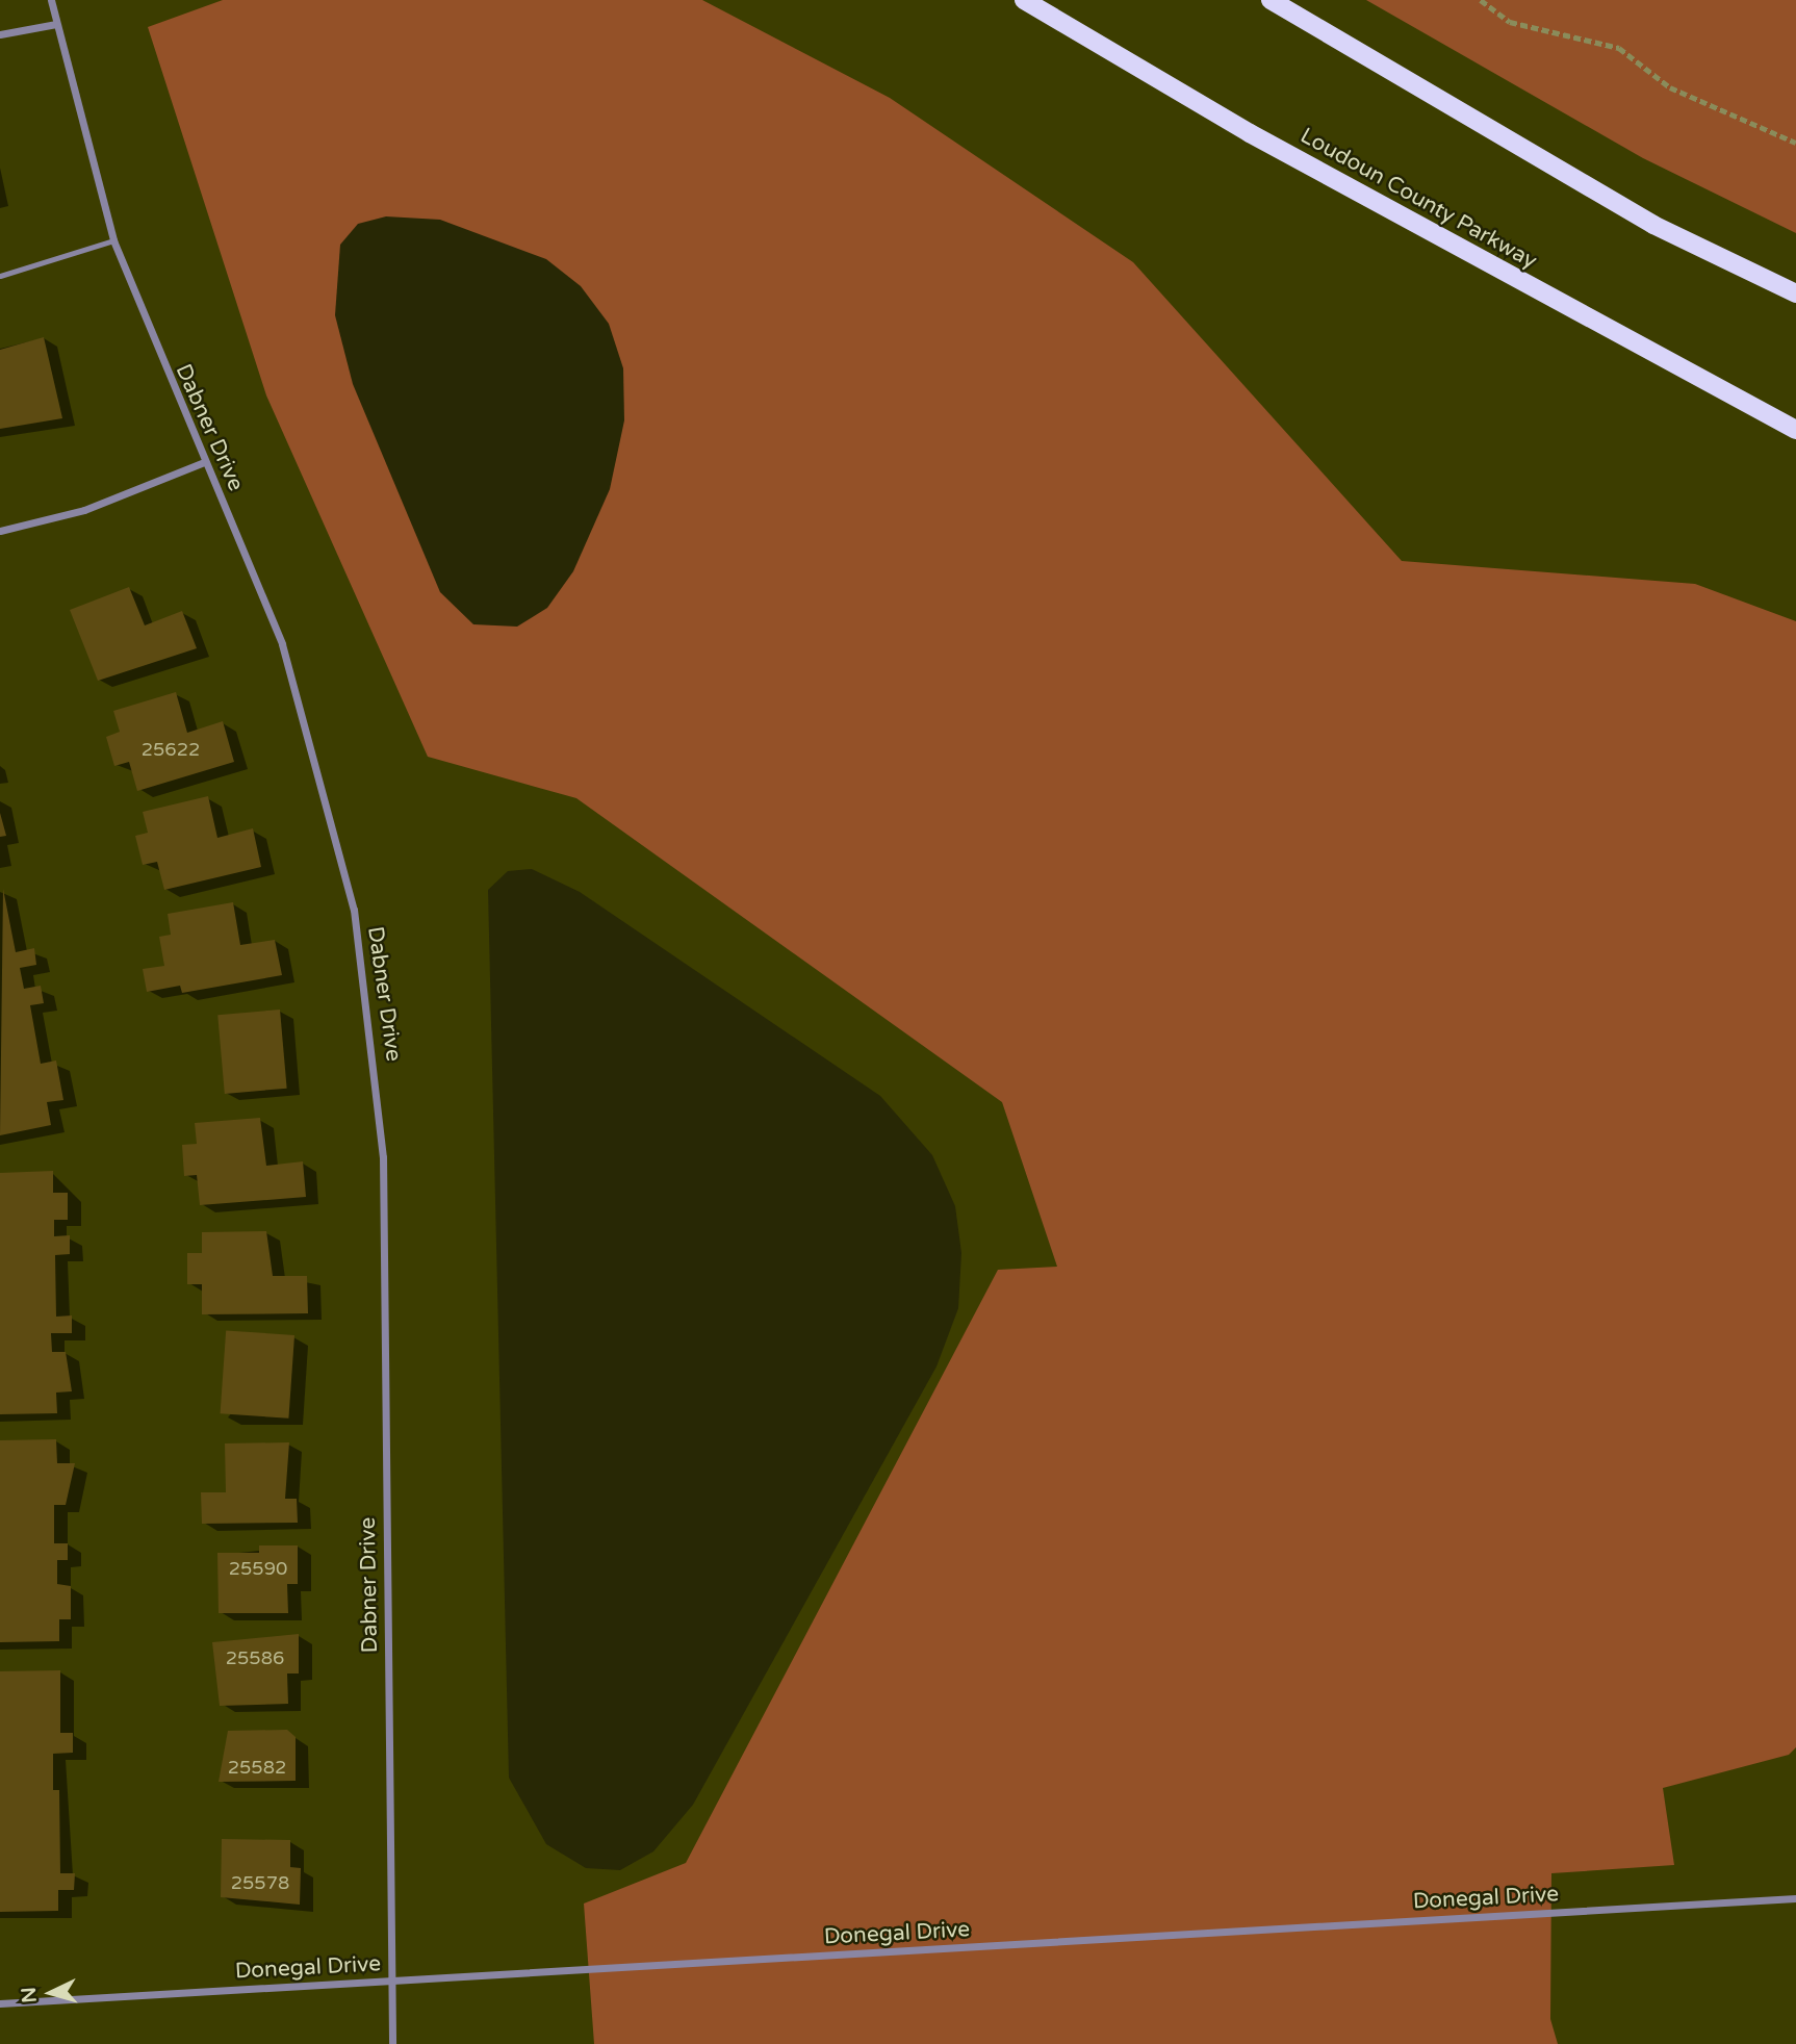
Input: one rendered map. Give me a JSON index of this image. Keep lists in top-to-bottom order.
{
  "streets": {
    "main road": ["Loudoun County Parkway"],
    "street": ["Dabner Drive", "Donegal Drive"]
  },
  "crossings": [
    ["Dabner Drive", "Donegal Drive"]
  ],
  "house_numbers": [
    "25622",
    "25590",
    "25586",
    "25582",
    "25578"
  ],
  "north": "left"
}
